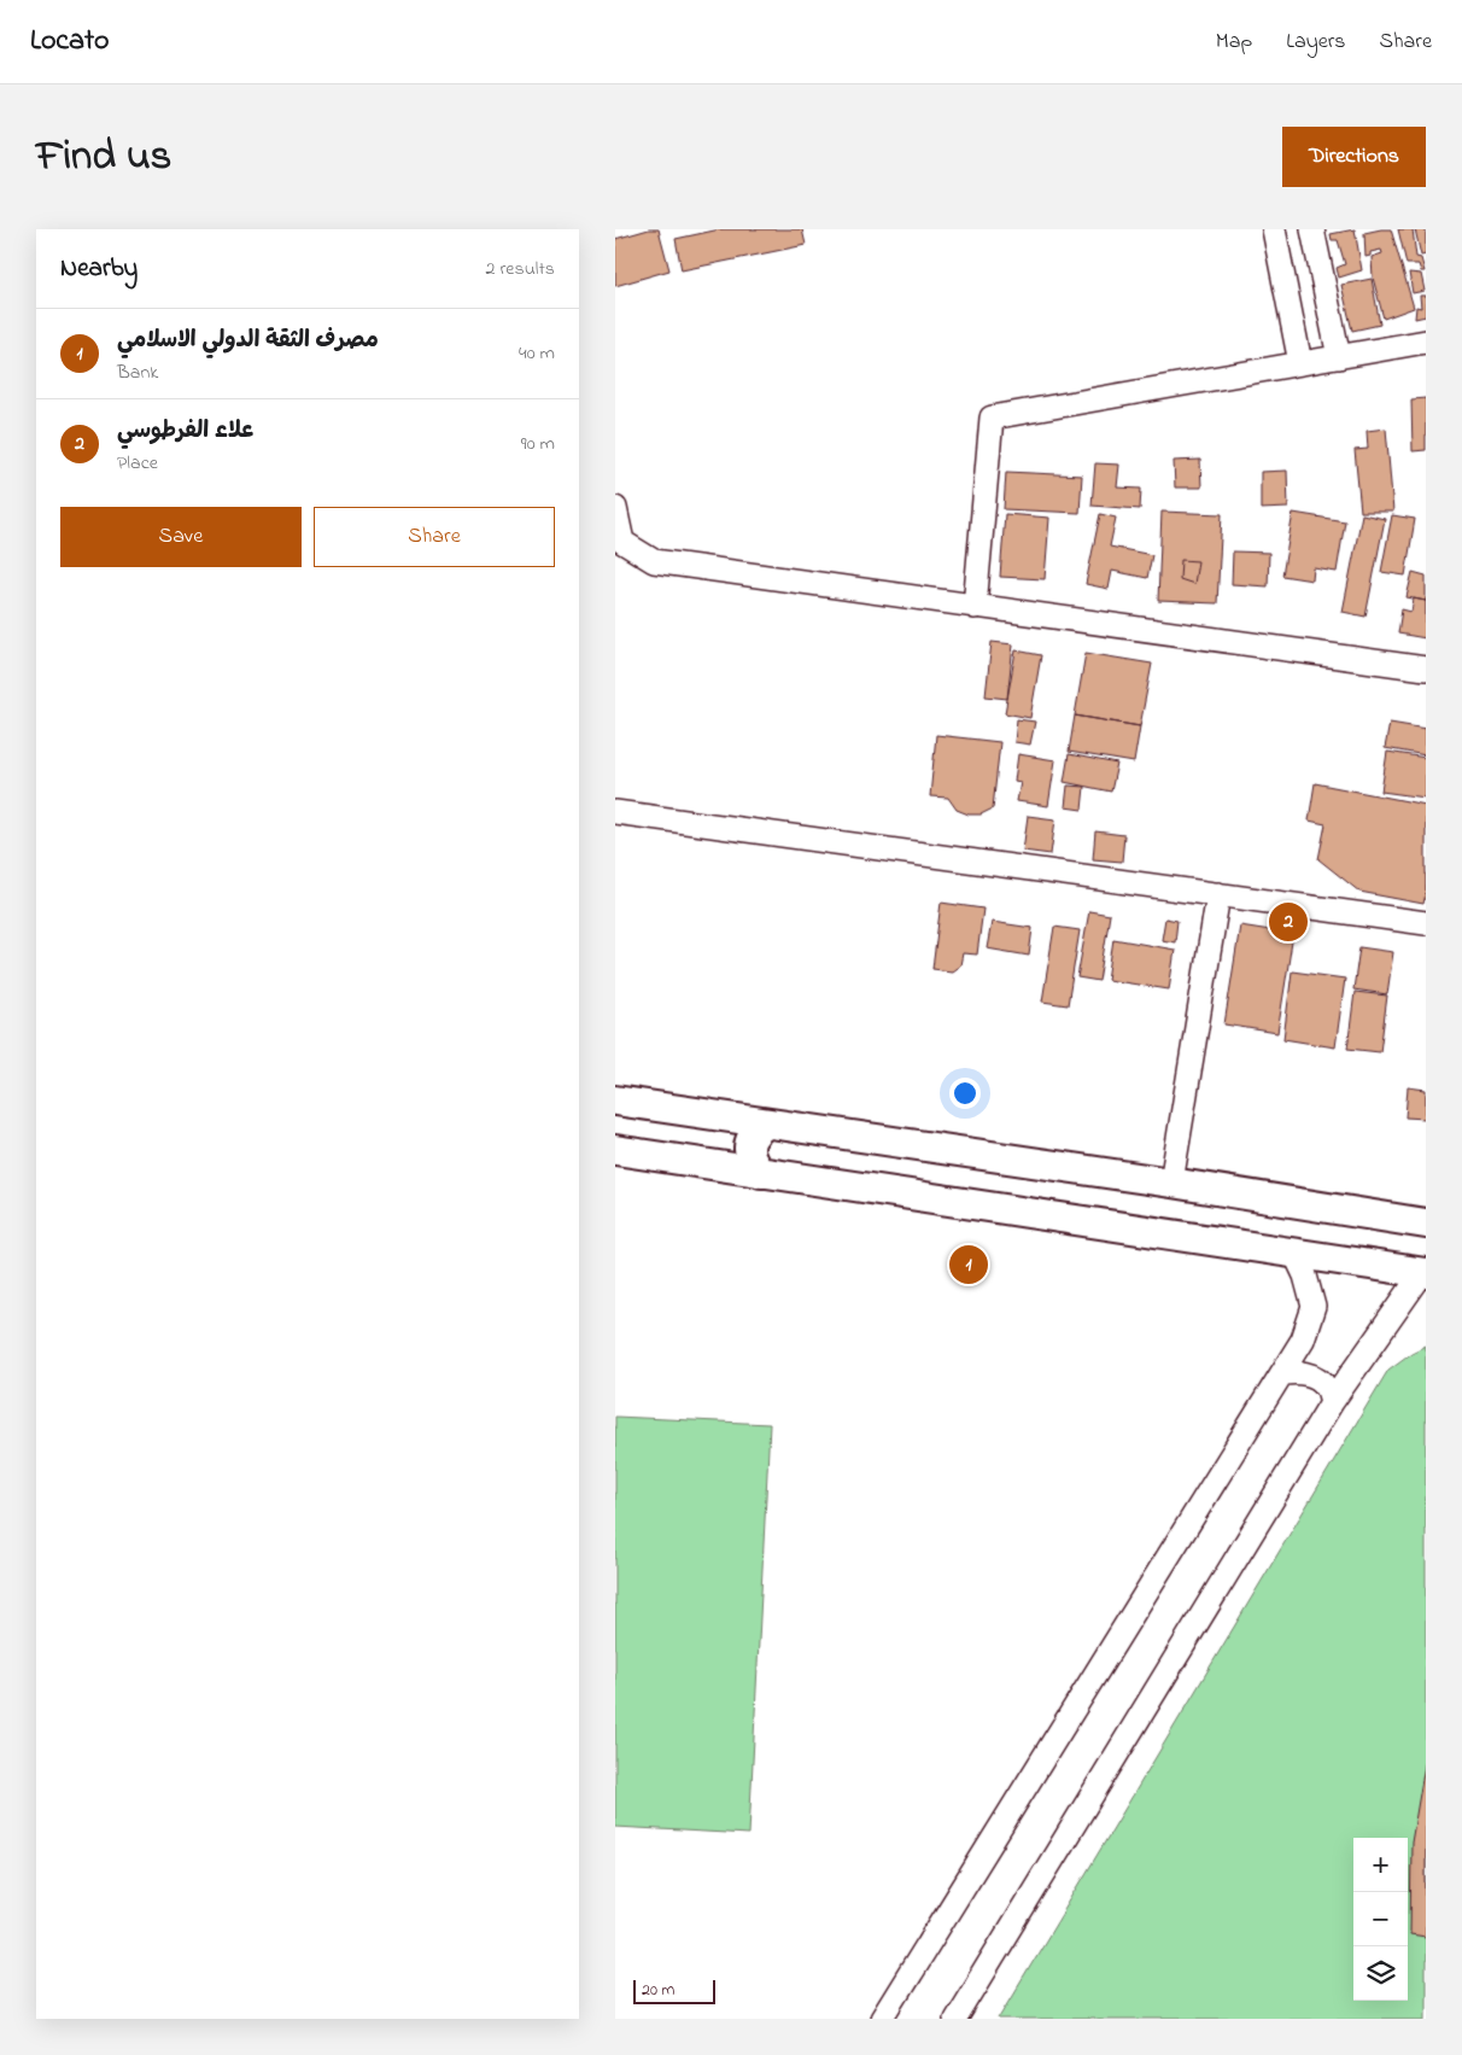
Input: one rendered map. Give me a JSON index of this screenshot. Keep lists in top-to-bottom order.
{
  "scale_bar": "20 m",
  "page": {
    "header": "Locato",
    "nav": ["Map", "Layers", "Share"],
    "title": "Find us",
    "buttons": [
      "Directions",
      ["Save", "Share"]
    ],
    "heading": ["Nearby", "2 results"],
    "list": [
      {
        "mark": "1",
        "name": "مصرف الثقة الدولي الاسلامي",
        "note": "Bank",
        "value": "40 m"
      },
      {
        "mark": "2",
        "name": "علاء الفرطوسي",
        "note": "Place",
        "value": "90 m"
      }
    ],
    "pins": ["2", "1"],
    "map_buttons": ["+", "−"],
    "scale": "20 m"
  }
}
